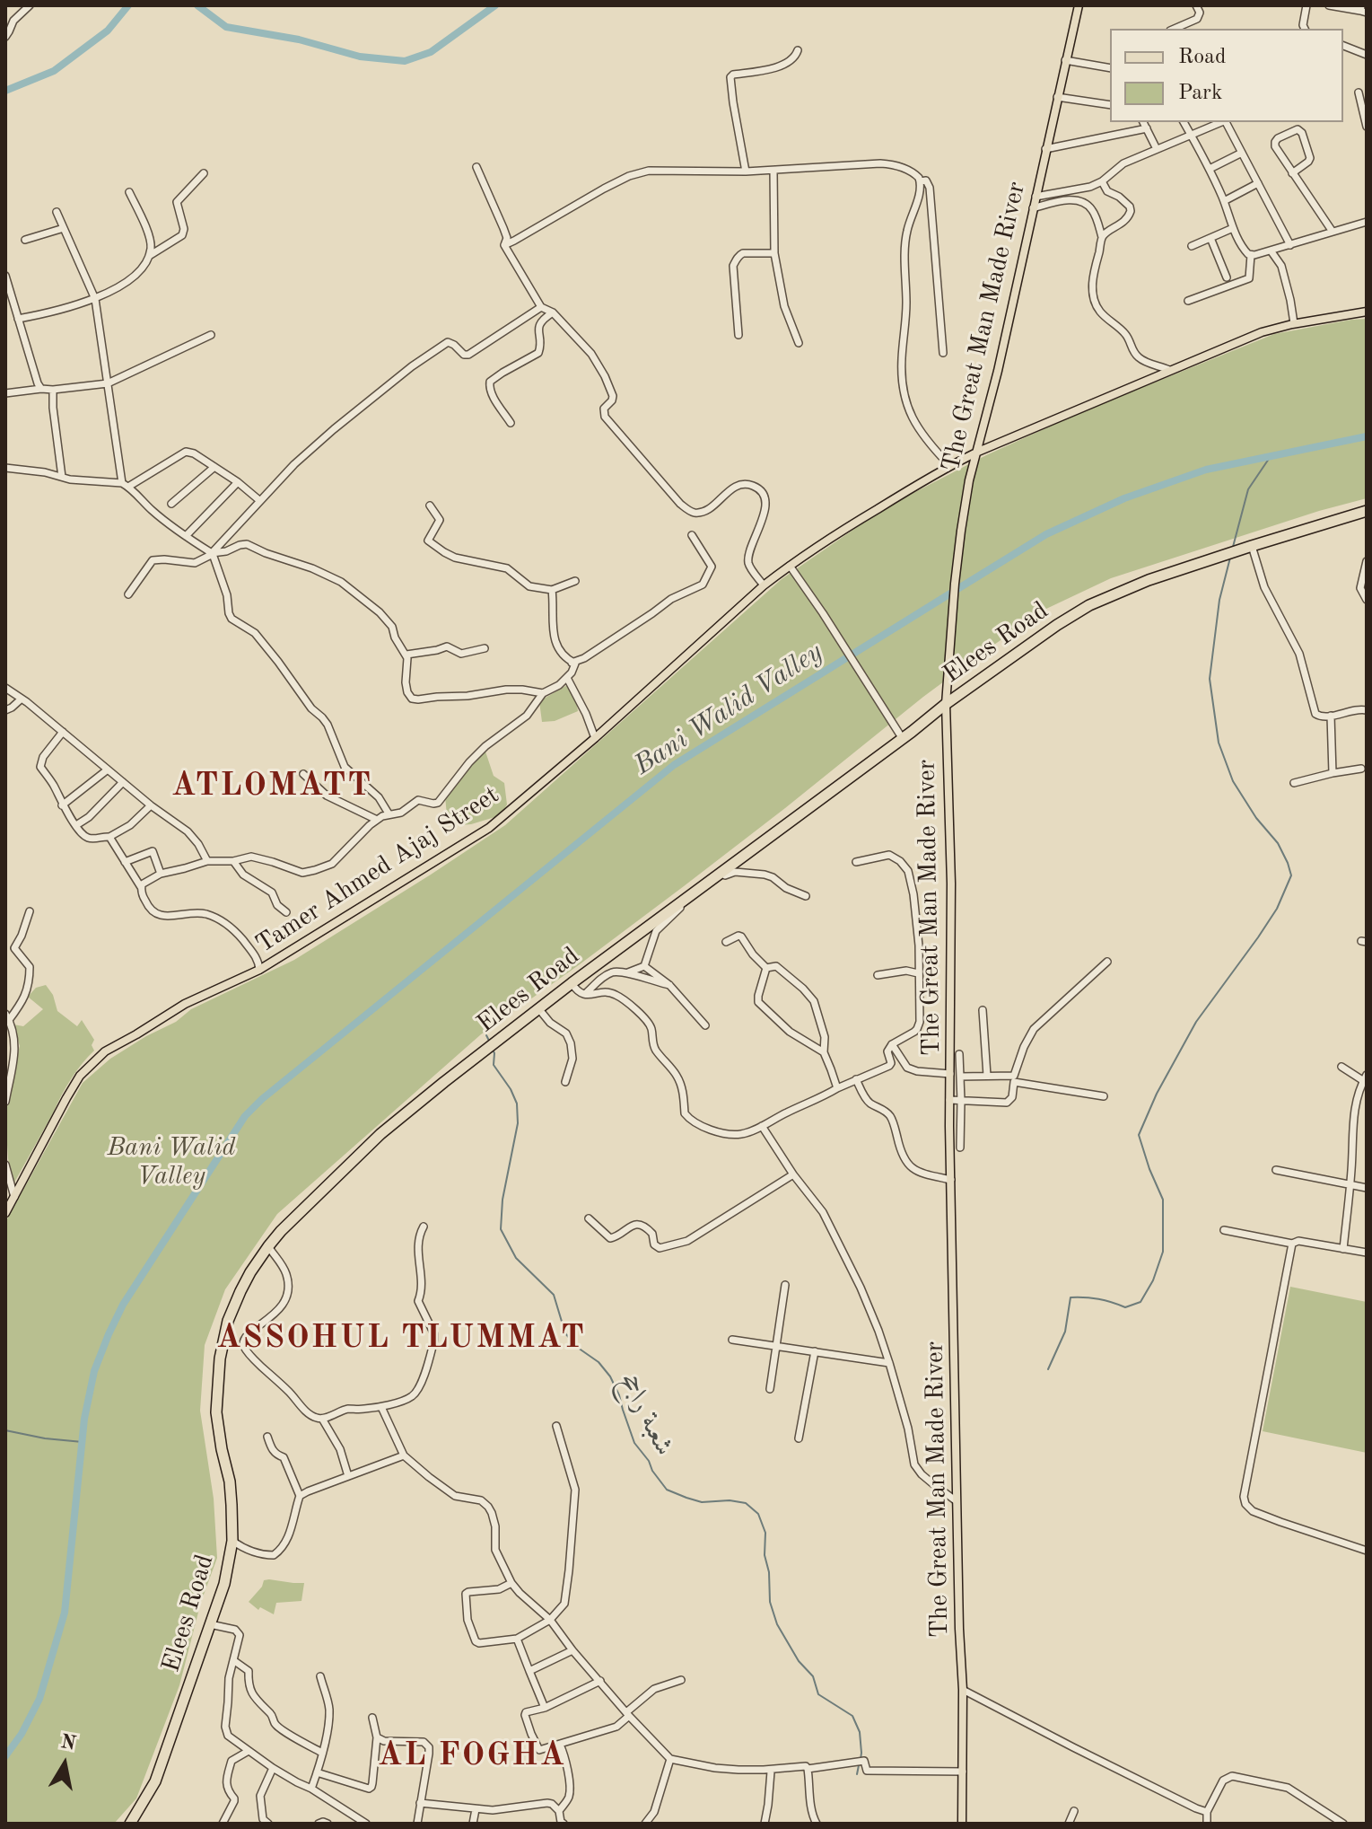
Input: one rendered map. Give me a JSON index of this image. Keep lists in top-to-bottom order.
{
  "streets": {
    "highway": ["Elees Road"],
    "main road": ["The Great Man Made River", "Tamer Ahmed Ajaj Street"]
  },
  "crossings": [
    ["The Great Man Made River", "Elees Road"],
    ["The Great Man Made River", "Tamer Ahmed Ajaj Street"]
  ],
  "districts": ["ATLOMATT", "ASSOHUL TLUMMAT", "AL FOGHA"],
  "water": ["Bani Walid Valley", "شعبة راجح"],
  "parks": ["Bani Walid Valley"],
  "legend": ["Road", "Park"],
  "north": "top"
}
